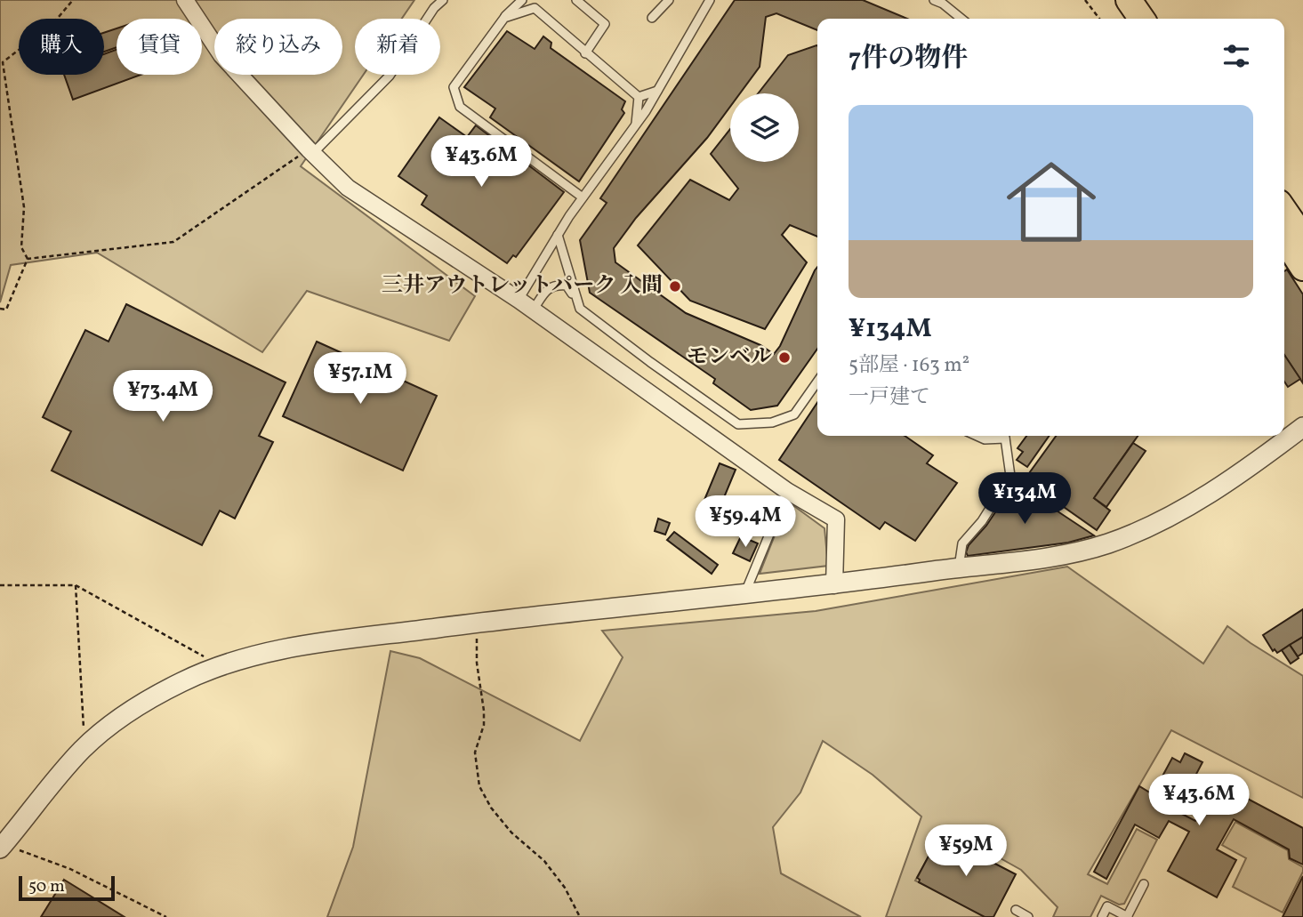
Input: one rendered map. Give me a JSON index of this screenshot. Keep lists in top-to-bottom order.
{
  "places": ["三井アウトレットパーク 入間", "モンベル"],
  "scale_bar": "50 m",
  "page": {
    "chip": [
      "購入",
      "賃貸",
      "絞り込み",
      "新着"
    ],
    "heading": "7件の物件",
    "list": [
      {
        "name": "¥134M",
        "note": "5部屋 · 163 m² · 一戸建て"
      }
    ],
    "price": [
      "¥43.6M",
      "¥57.1M",
      "¥73.4M",
      "¥134M",
      "¥59.4M",
      "¥43.6M",
      "¥59M"
    ],
    "scale": "50 m"
  }
}
